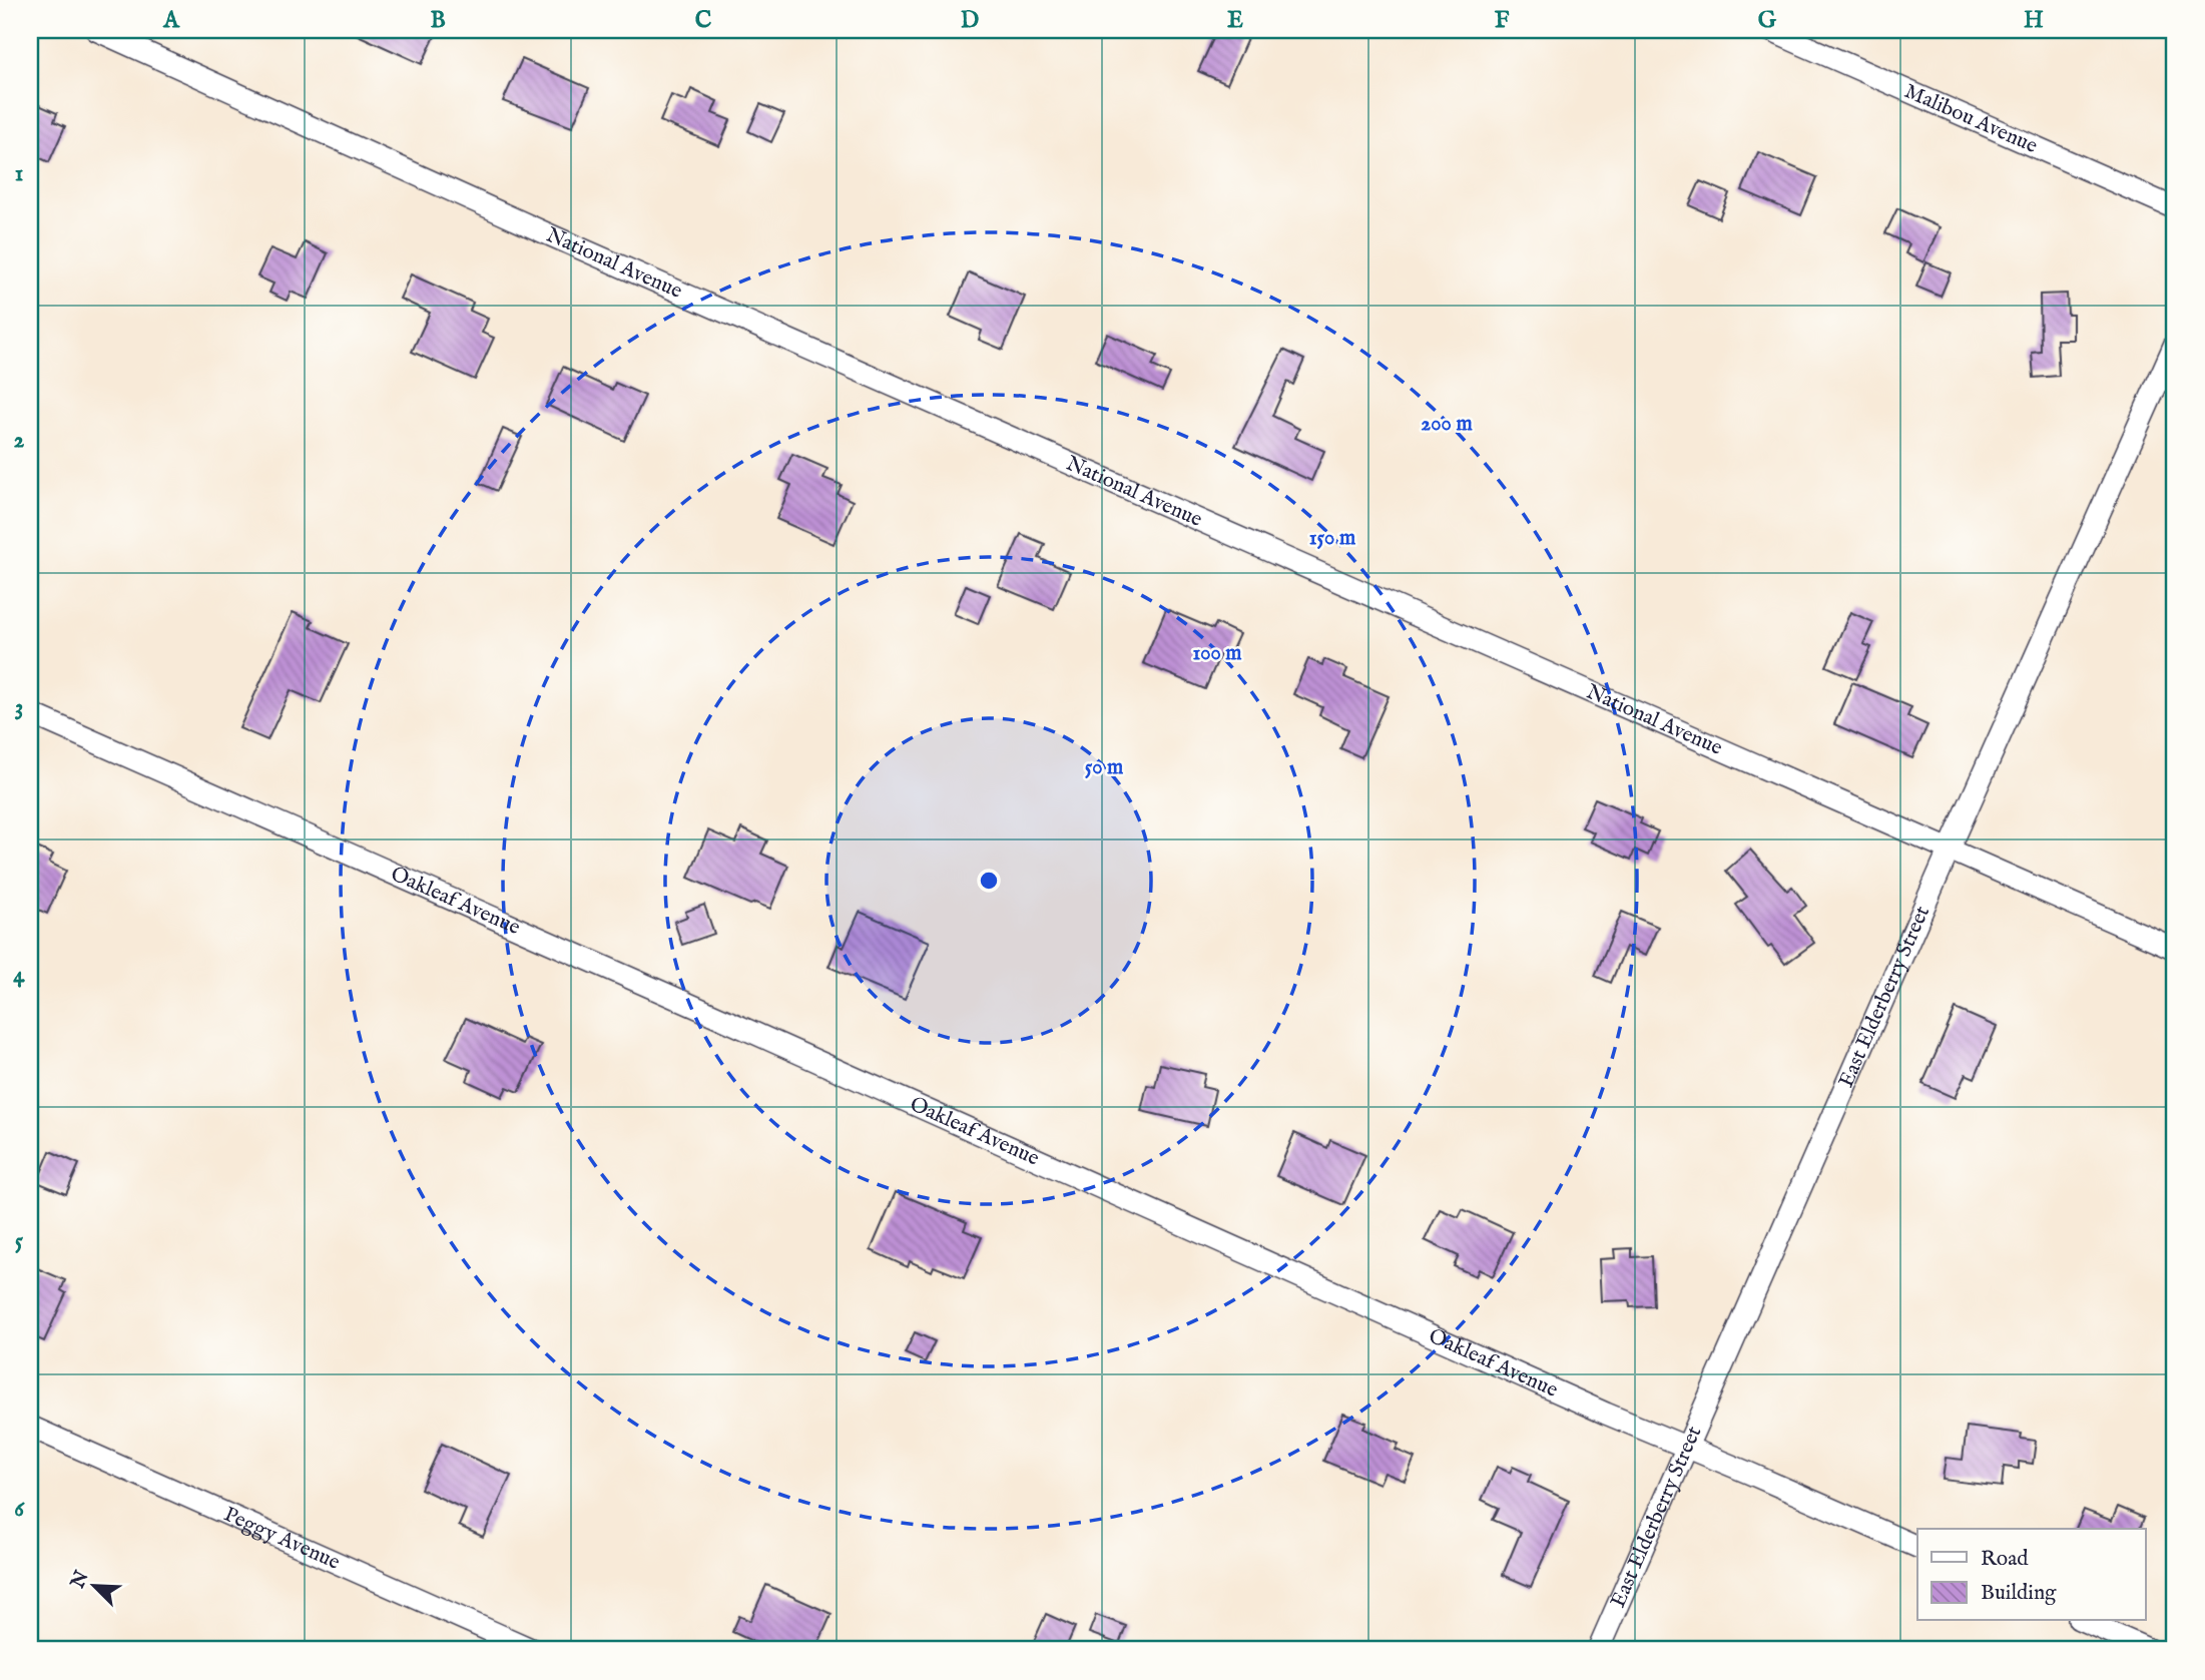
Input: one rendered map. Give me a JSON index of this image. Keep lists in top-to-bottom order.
{
  "streets": {
    "street": [
      "Malibou Avenue",
      "National Avenue",
      "Oakleaf Avenue",
      "East Elderberry Street",
      "Peggy Avenue"
    ]
  },
  "crossings": [
    ["National Avenue", "East Elderberry Street"],
    ["Oakleaf Avenue", "East Elderberry Street"]
  ],
  "legend": ["Road", "Building"],
  "north": "top left",
  "grid": {
    "columns": [
      "A",
      "B",
      "C",
      "D",
      "E",
      "F",
      "G",
      "H"
    ],
    "rows": [
      "1",
      "2",
      "3",
      "4",
      "5",
      "6"
    ]
  },
  "rings": [
    "200 m",
    "150 m",
    "100 m",
    "50 m"
  ]
}
